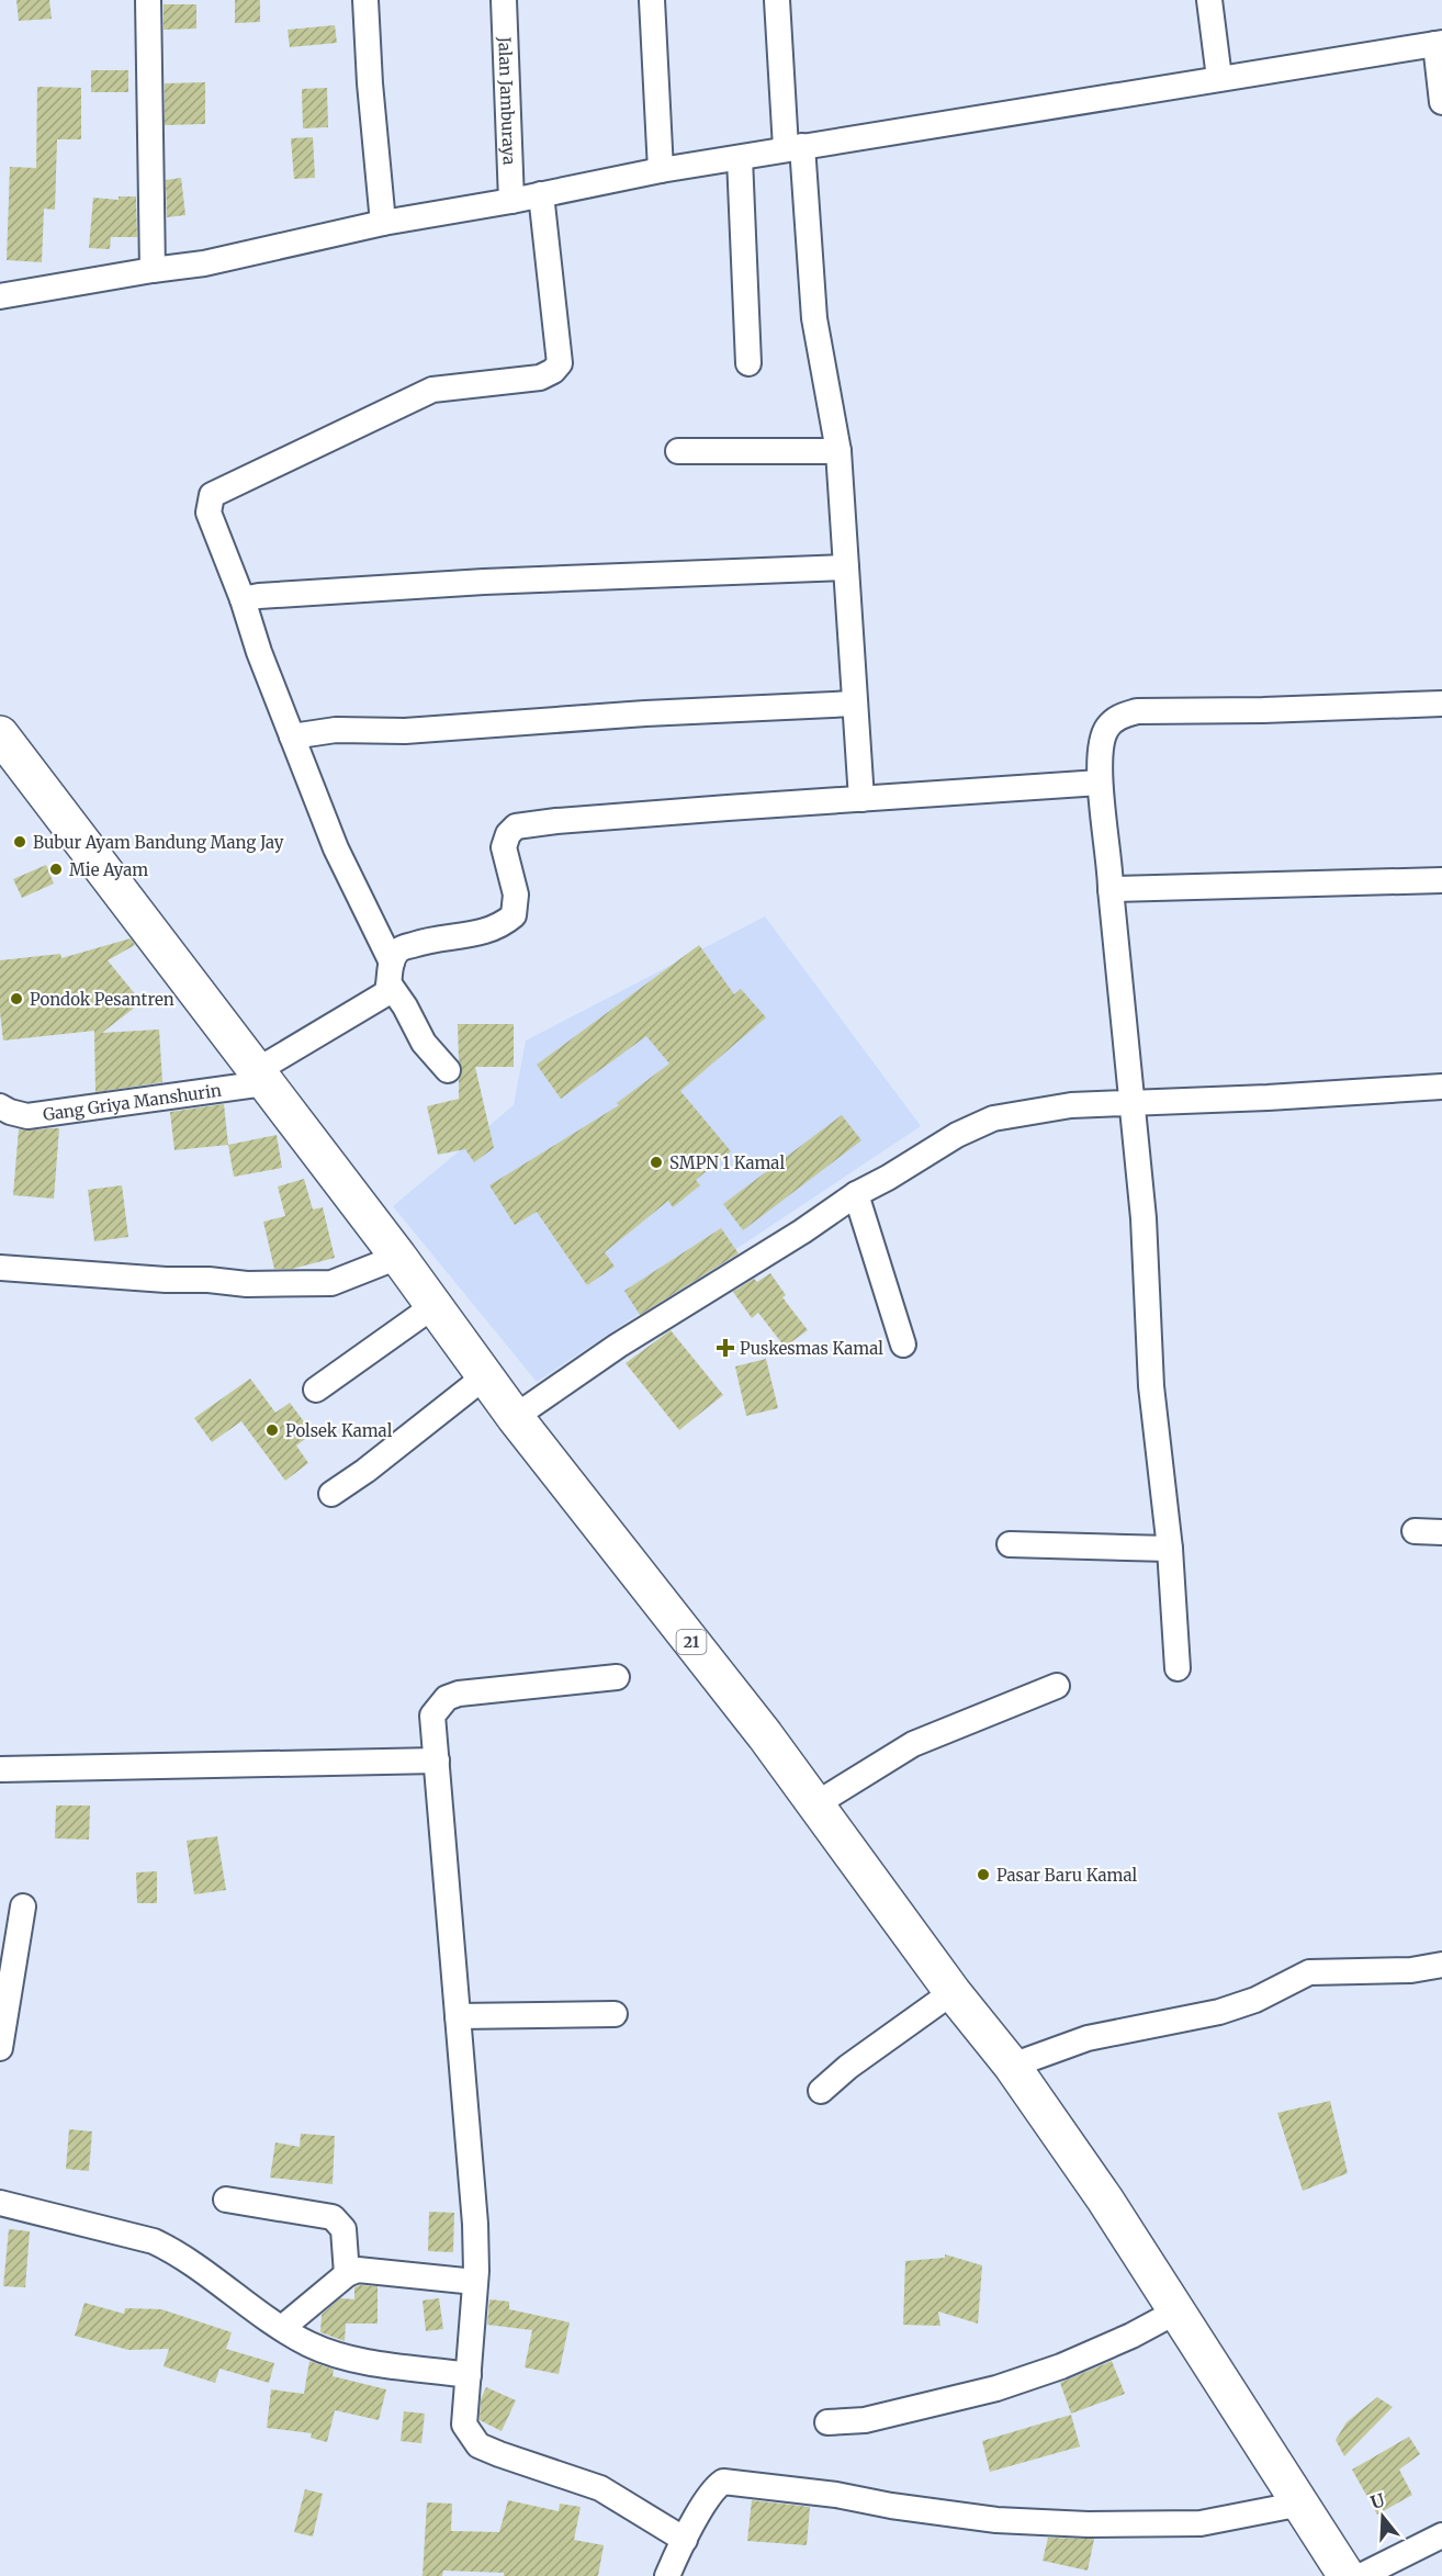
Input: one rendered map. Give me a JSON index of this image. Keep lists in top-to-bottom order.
{
  "streets": {
    "highway": ["21"],
    "street": ["Jalan Jamburaya", "Gang Griya Manshurin"]
  },
  "crossings": [
    ["Gang Griya Manshurin", "21"]
  ],
  "places": {
    "other": [
      "Bubur Ayam Bandung Mang Jay",
      "Mie Ayam",
      "Pondok Pesantren",
      "SMPN 1 Kamal",
      "Polsek Kamal",
      "Pasar Baru Kamal"
    ],
    "health": ["Puskesmas Kamal"]
  },
  "north": "top"
}
